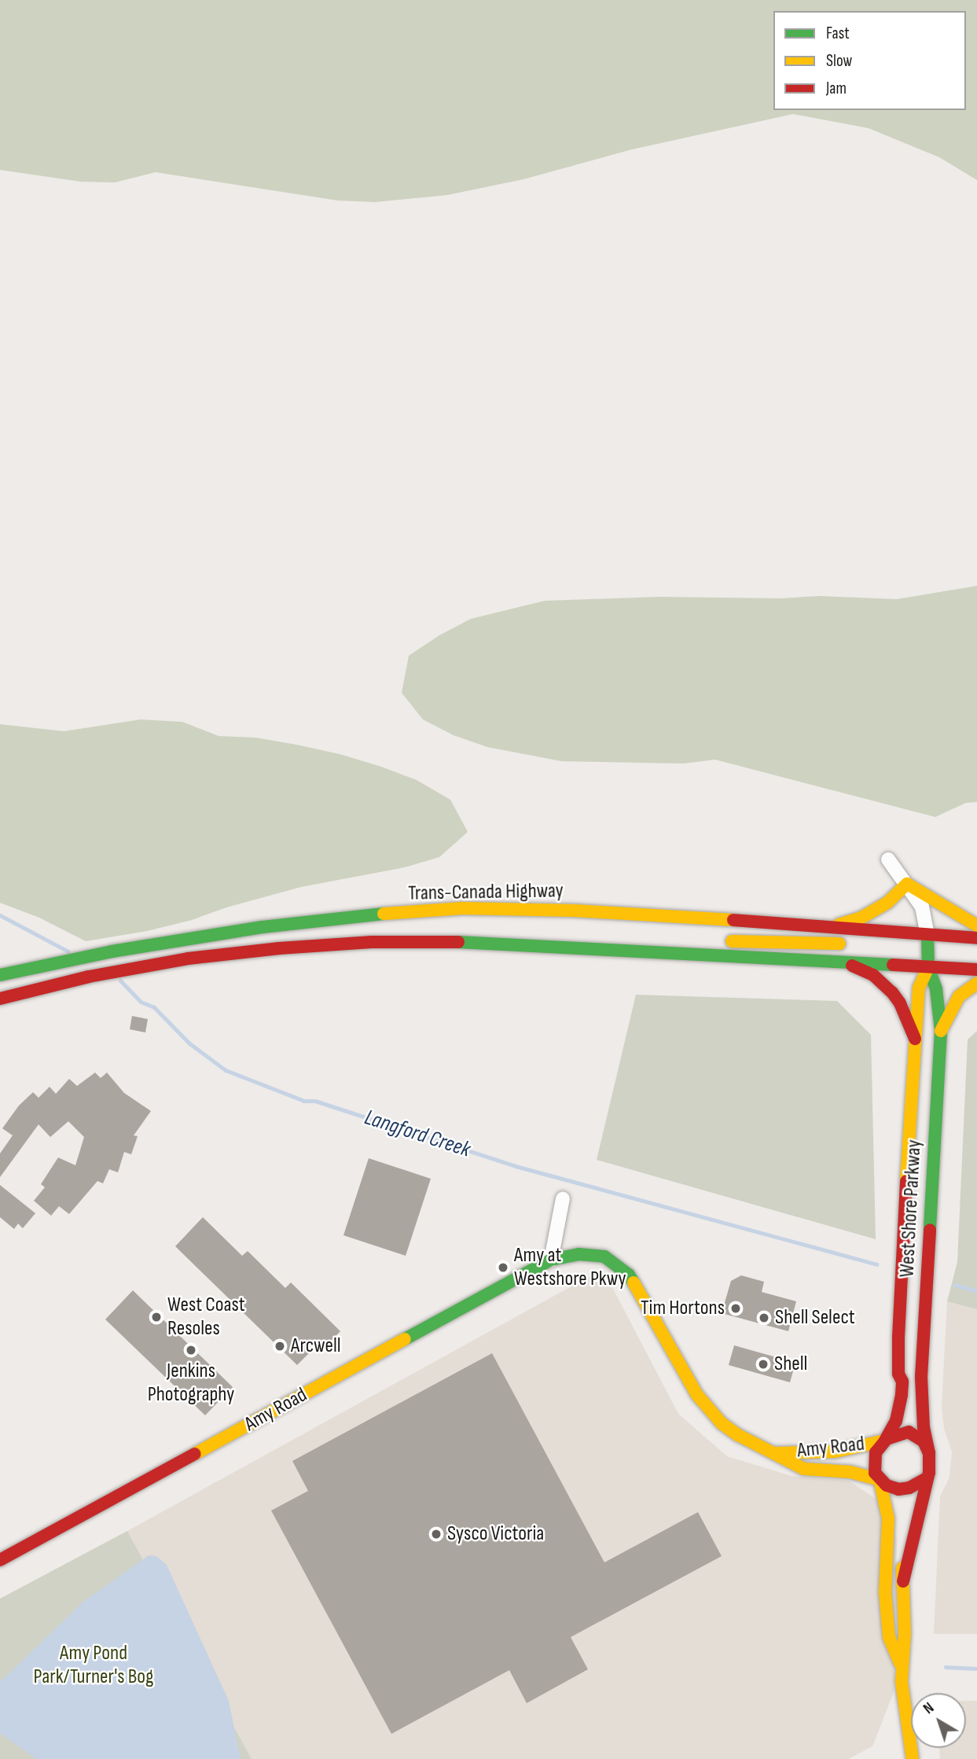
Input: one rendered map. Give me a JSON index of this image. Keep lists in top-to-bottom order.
{
  "streets": {
    "main road": ["Trans-Canada Highway", "West Shore Parkway", "Amy Road"]
  },
  "crossings": [
    ["Trans-Canada Highway", "West Shore Parkway"],
    ["West Shore Parkway", "Amy Road"]
  ],
  "water": ["Langford Creek"],
  "parks": ["Amy Pond Park/Turner's Bog"],
  "places": [
    "Amy at Westshore Pkwy",
    "Tim Hortons",
    "West Coast Resoles",
    "Shell Select",
    "Arcwell",
    "Jenkins Photography",
    "Shell",
    "Sysco Victoria"
  ],
  "legend": ["Fast", "Slow", "Jam"],
  "north": "top left"
}
